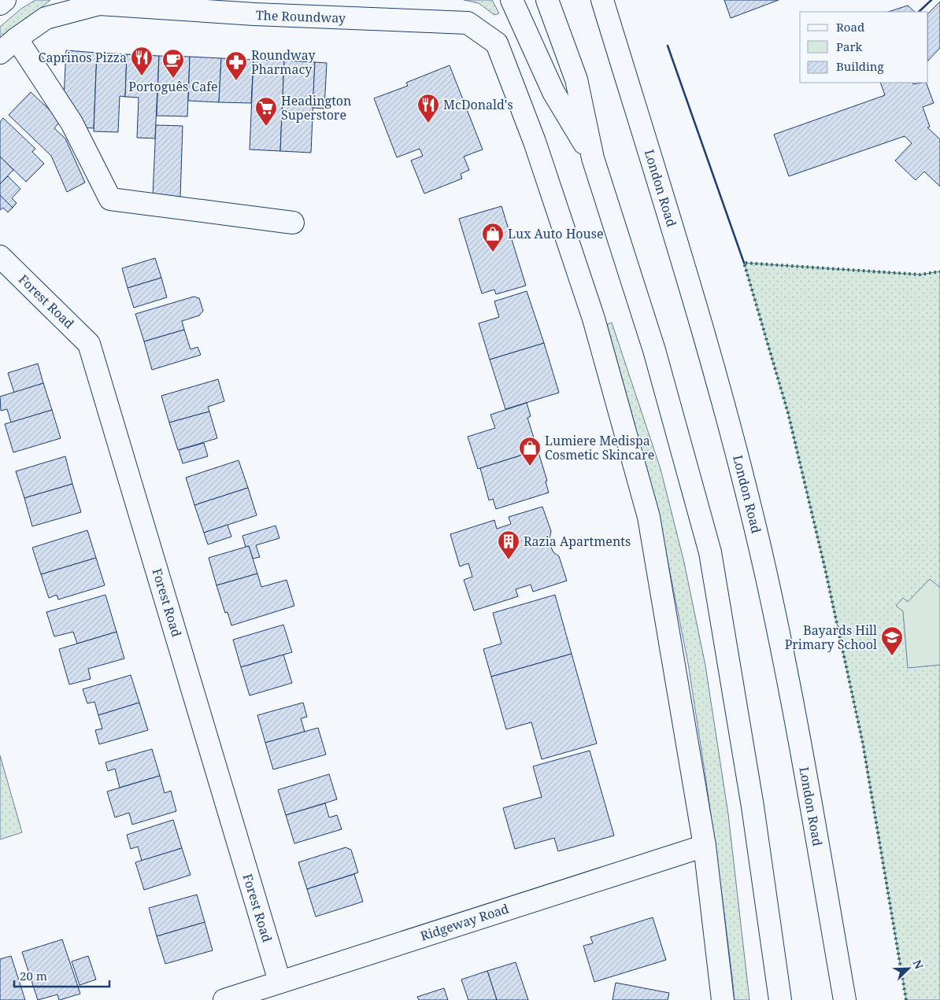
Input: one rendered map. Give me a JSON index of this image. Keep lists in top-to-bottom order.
{
  "streets": {
    "main road": [
      "The Roundway",
      "London Road",
      "Forest Road",
      "Ridgeway Road"
    ]
  },
  "crossings": [
    ["The Roundway", "Ridgeway Road"],
    ["Forest Road", "Ridgeway Road"]
  ],
  "places": {
    "restaurant": ["Caprinos Pizza", "McDonald's"],
    "cafe": ["Portoguês Cafe"],
    "pharmacy": ["Roundway Pharmacy"],
    "supermarket": ["Headington Superstore"],
    "shop": ["Lux Auto House", "Lumiere Medispa Cosmetic Skincare"],
    "building": ["Razia Apartments"],
    "school or university": ["Bayards Hill Primary School"]
  },
  "legend": ["Road", "Park", "Building"],
  "scale_bar": "20 m",
  "north": "top right"
}
